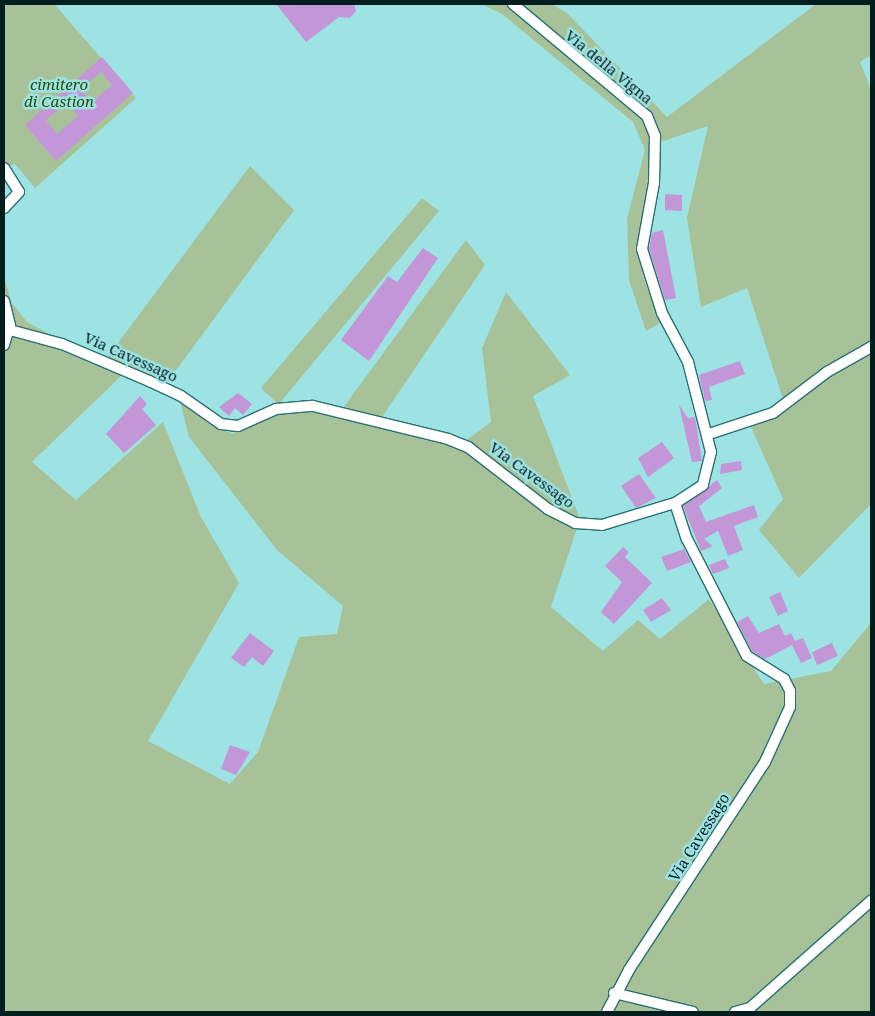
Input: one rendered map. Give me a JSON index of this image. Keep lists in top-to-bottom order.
{
  "streets": {
    "street": ["Via della Vigna", "Via Cavessago"]
  },
  "crossings": [
    ["Via della Vigna", "Via Cavessago"]
  ],
  "parks": ["cimitero di Castion"]
}
